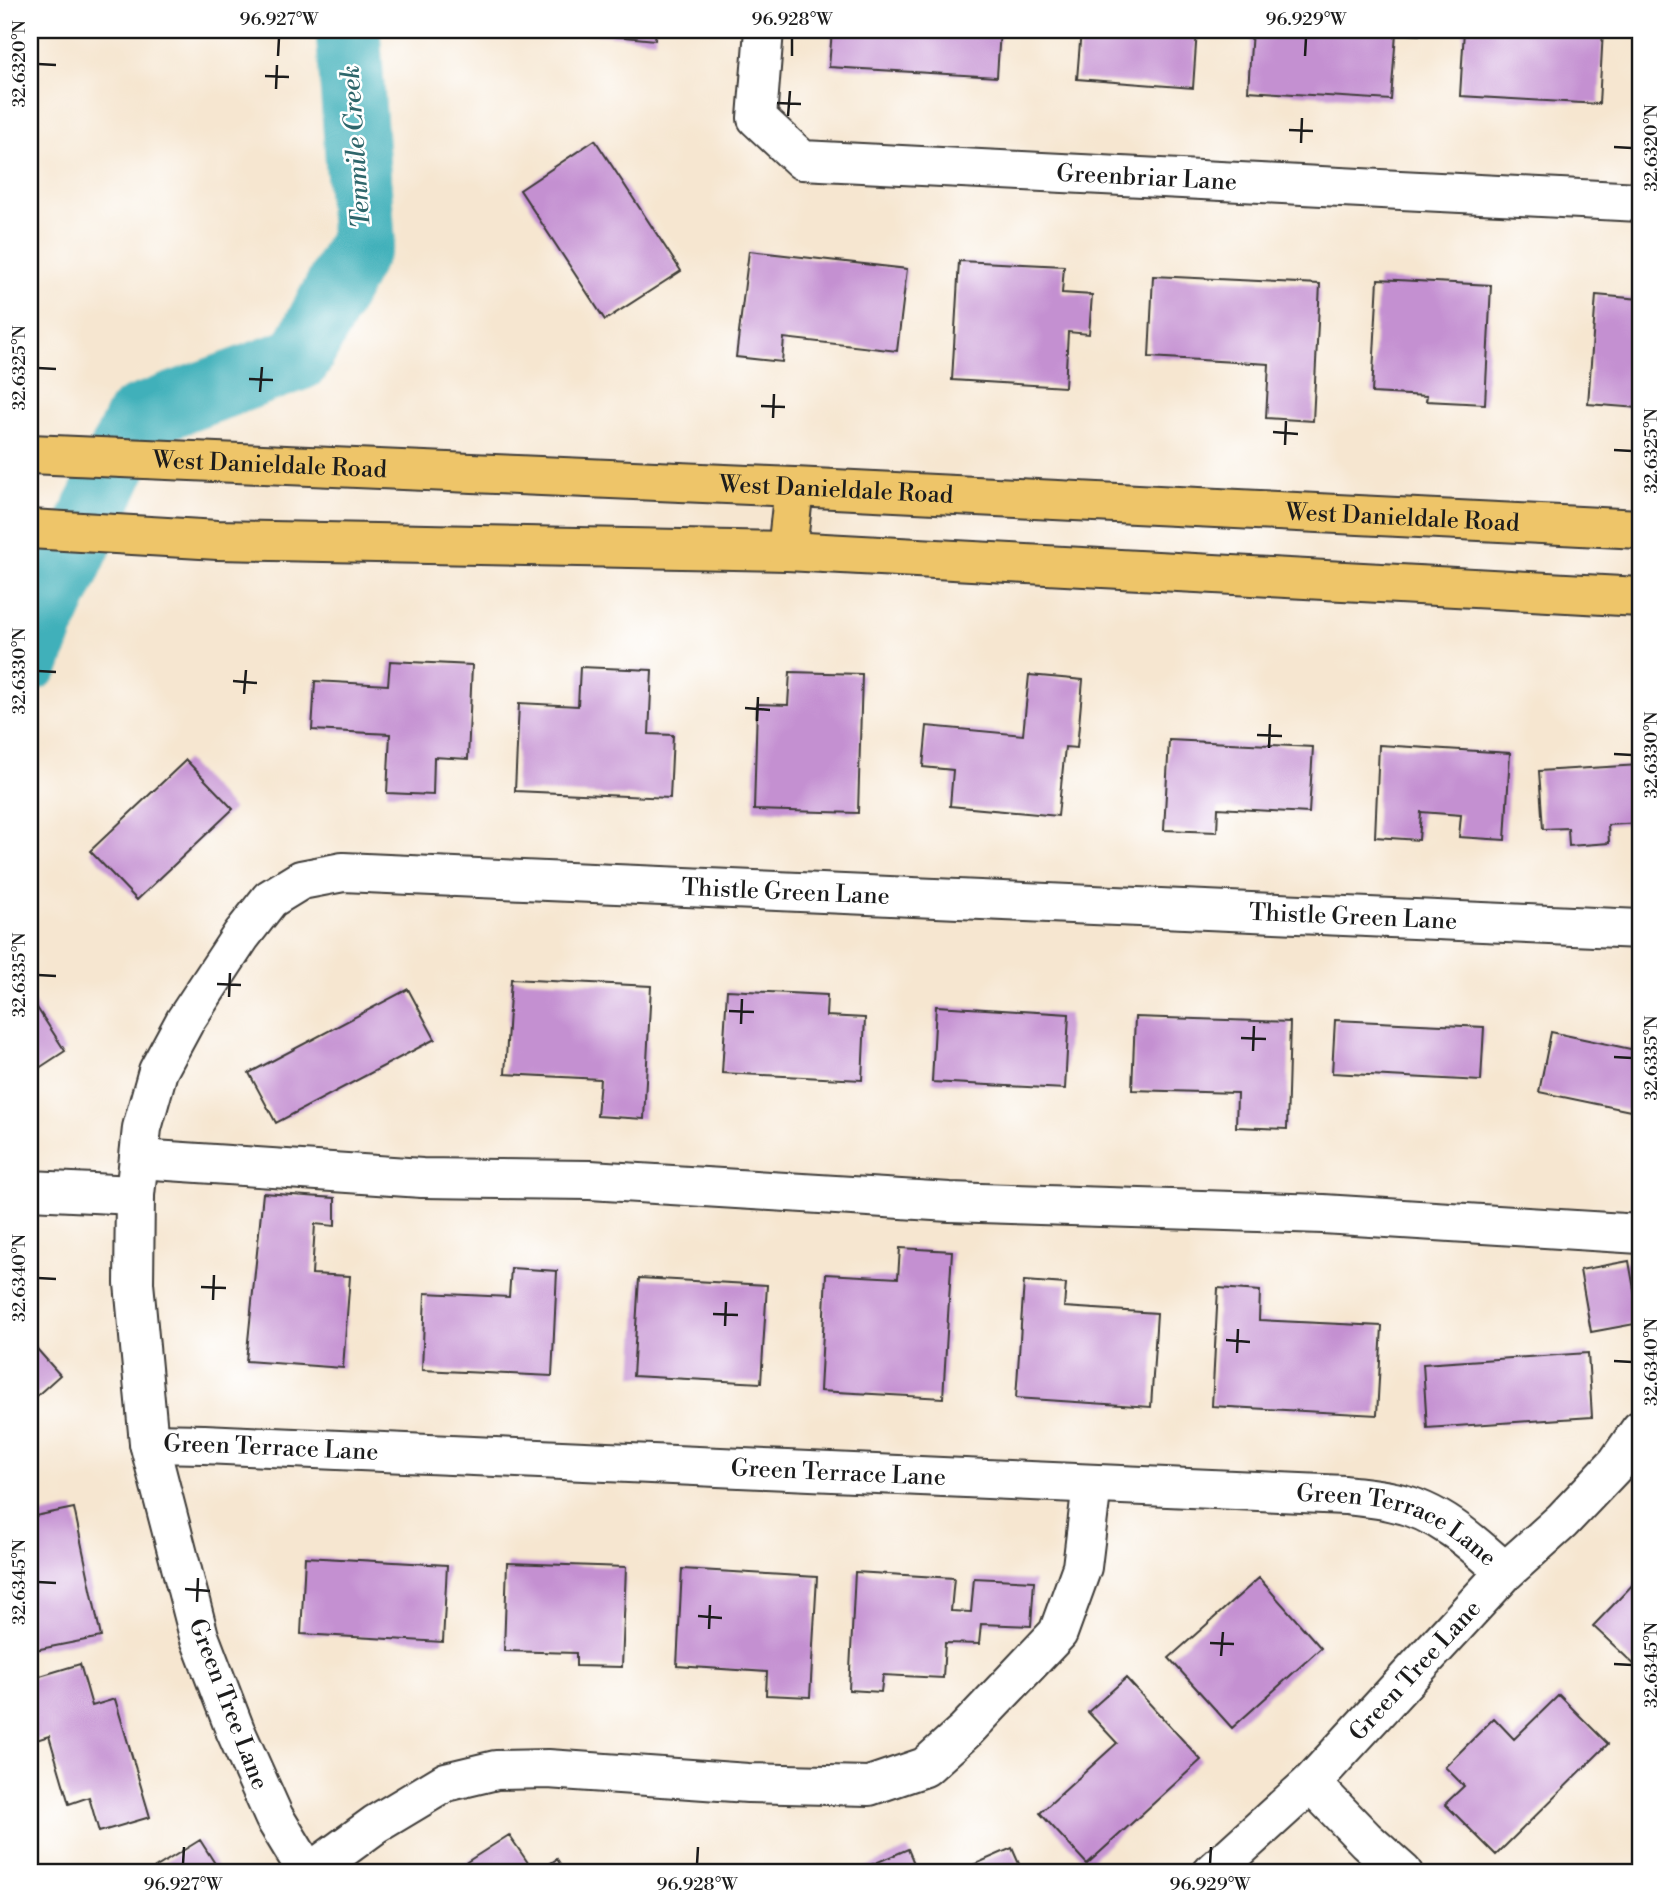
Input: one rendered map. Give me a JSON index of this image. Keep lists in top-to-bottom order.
{
  "streets": {
    "main road": ["West Danieldale Road"],
    "street": [
      "Greenbriar Lane",
      "Thistle Green Lane",
      "Green Terrace Lane",
      "Green Tree Lane"
    ]
  },
  "crossings": [
    ["Thistle Green Lane", "Green Tree Lane"],
    ["Green Terrace Lane", "Green Tree Lane"]
  ],
  "water": ["Tenmile Creek"],
  "coordinates": [
    "96.927°W",
    "96.928°W",
    "96.929°W",
    "32.6320°N",
    "32.6325°N",
    "32.6330°N",
    "32.6335°N",
    "32.6340°N",
    "32.6345°N"
  ]
}
